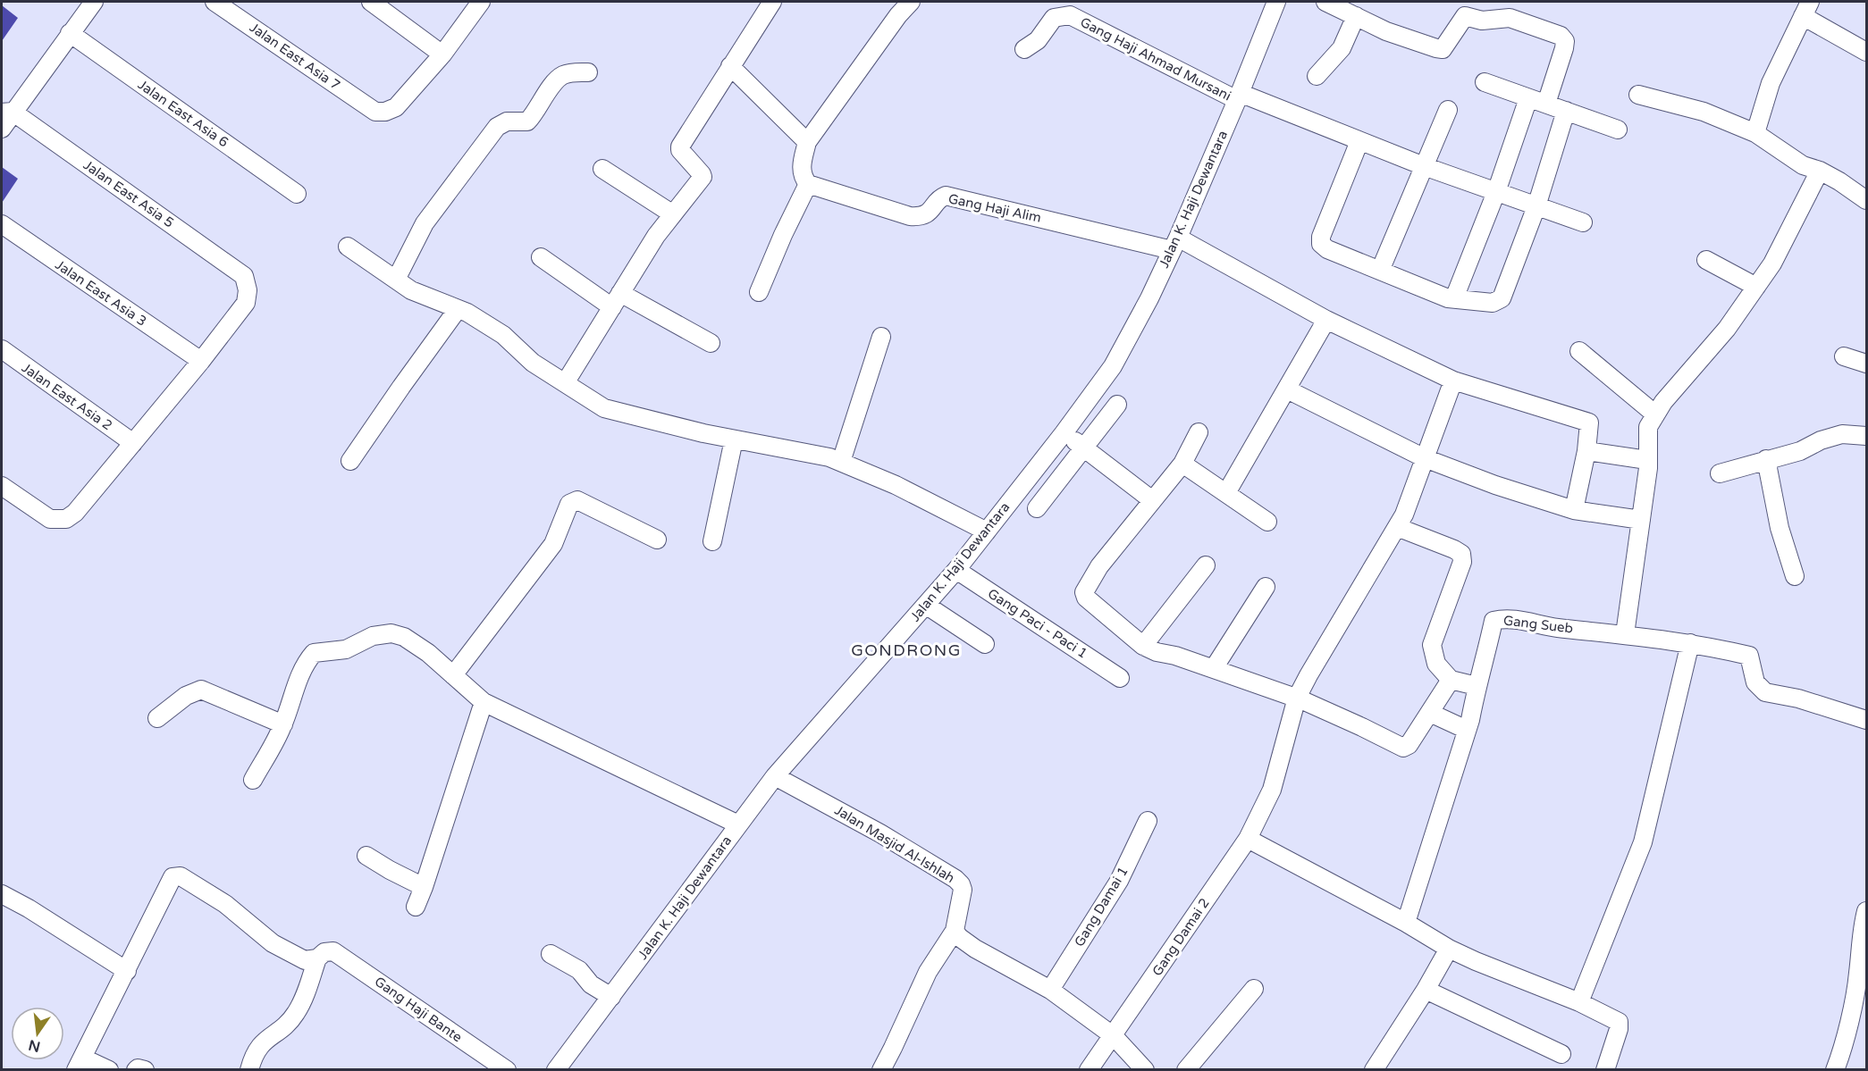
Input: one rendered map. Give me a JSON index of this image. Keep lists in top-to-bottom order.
{
  "streets": {
    "street": [
      "Jalan East Asia 7",
      "Gang Haji Ahmad Mursani",
      "Jalan East Asia 6",
      "Jalan East Asia 5",
      "Jalan K. Haji Dewantara",
      "Gang Haji Alim",
      "Jalan East Asia 3",
      "Jalan East Asia 2",
      "Gang Paci - Paci 1",
      "Gang Sueb",
      "Jalan Masjid Al-Ishlah",
      "Gang Damai 1",
      "Gang Damai 2",
      "Gang Haji Bante"
    ]
  },
  "crossings": [
    ["Gang Haji Ahmad Mursani", "Jalan K. Haji Dewantara"],
    ["Jalan East Asia 5", "Jalan East Asia 3"],
    ["Jalan K. Haji Dewantara", "Gang Haji Alim"],
    ["Jalan K. Haji Dewantara", "Gang Paci - Paci 1"],
    ["Jalan K. Haji Dewantara", "Jalan Masjid Al-Ishlah"]
  ],
  "districts": ["GONDRONG"],
  "north": "bottom"
}
